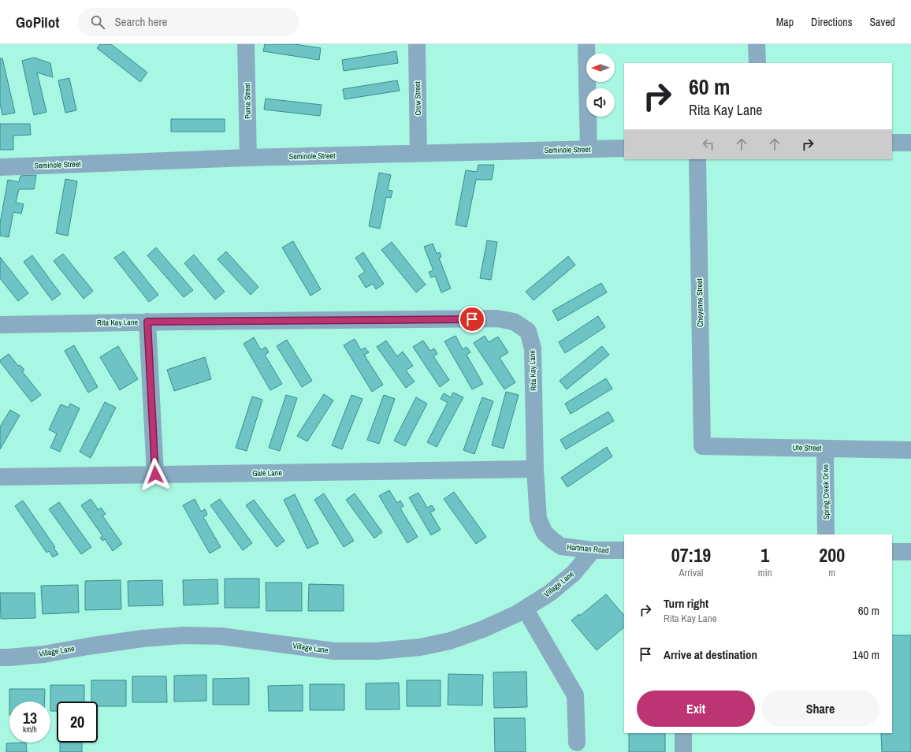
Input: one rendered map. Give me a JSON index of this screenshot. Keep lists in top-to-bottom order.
{
  "streets": {
    "street": [
      "Crow Street",
      "Puma Street",
      "Seminole Street",
      "Cheyenne Street",
      "Rita Kay Lane",
      "Ute Street",
      "Gale Lane",
      "Spring Creek Drive",
      "Hartman Road",
      "Village Lane"
    ]
  },
  "crossings": [
    ["Crow Street", "Seminole Street"],
    ["Puma Street", "Seminole Street"],
    ["Cheyenne Street", "Ute Street"],
    ["Rita Kay Lane", "Gale Lane"],
    ["Rita Kay Lane", "Hartman Road"],
    ["Ute Street", "Spring Creek Drive"],
    ["Gale Lane", "Hartman Road"],
    ["Hartman Road", "Village Lane"]
  ],
  "north": "left",
  "page": {
    "header": "GoPilot",
    "search": "Search here",
    "nav": ["Map", "Directions", "Saved"],
    "turn": ["60 m", "Rita Kay Lane"],
    "eta": [
      "07:19",
      "Arrival",
      "1",
      "min",
      "200",
      "m"
    ],
    "list": [
      {
        "name": "Turn right",
        "note": "Rita Kay Lane",
        "value": "60 m"
      },
      {
        "name": "Arrive at destination",
        "value": "140 m"
      }
    ],
    "buttons": ["Exit", "Share"],
    "speed": "13 km/h",
    "limit": "20"
  }
}
